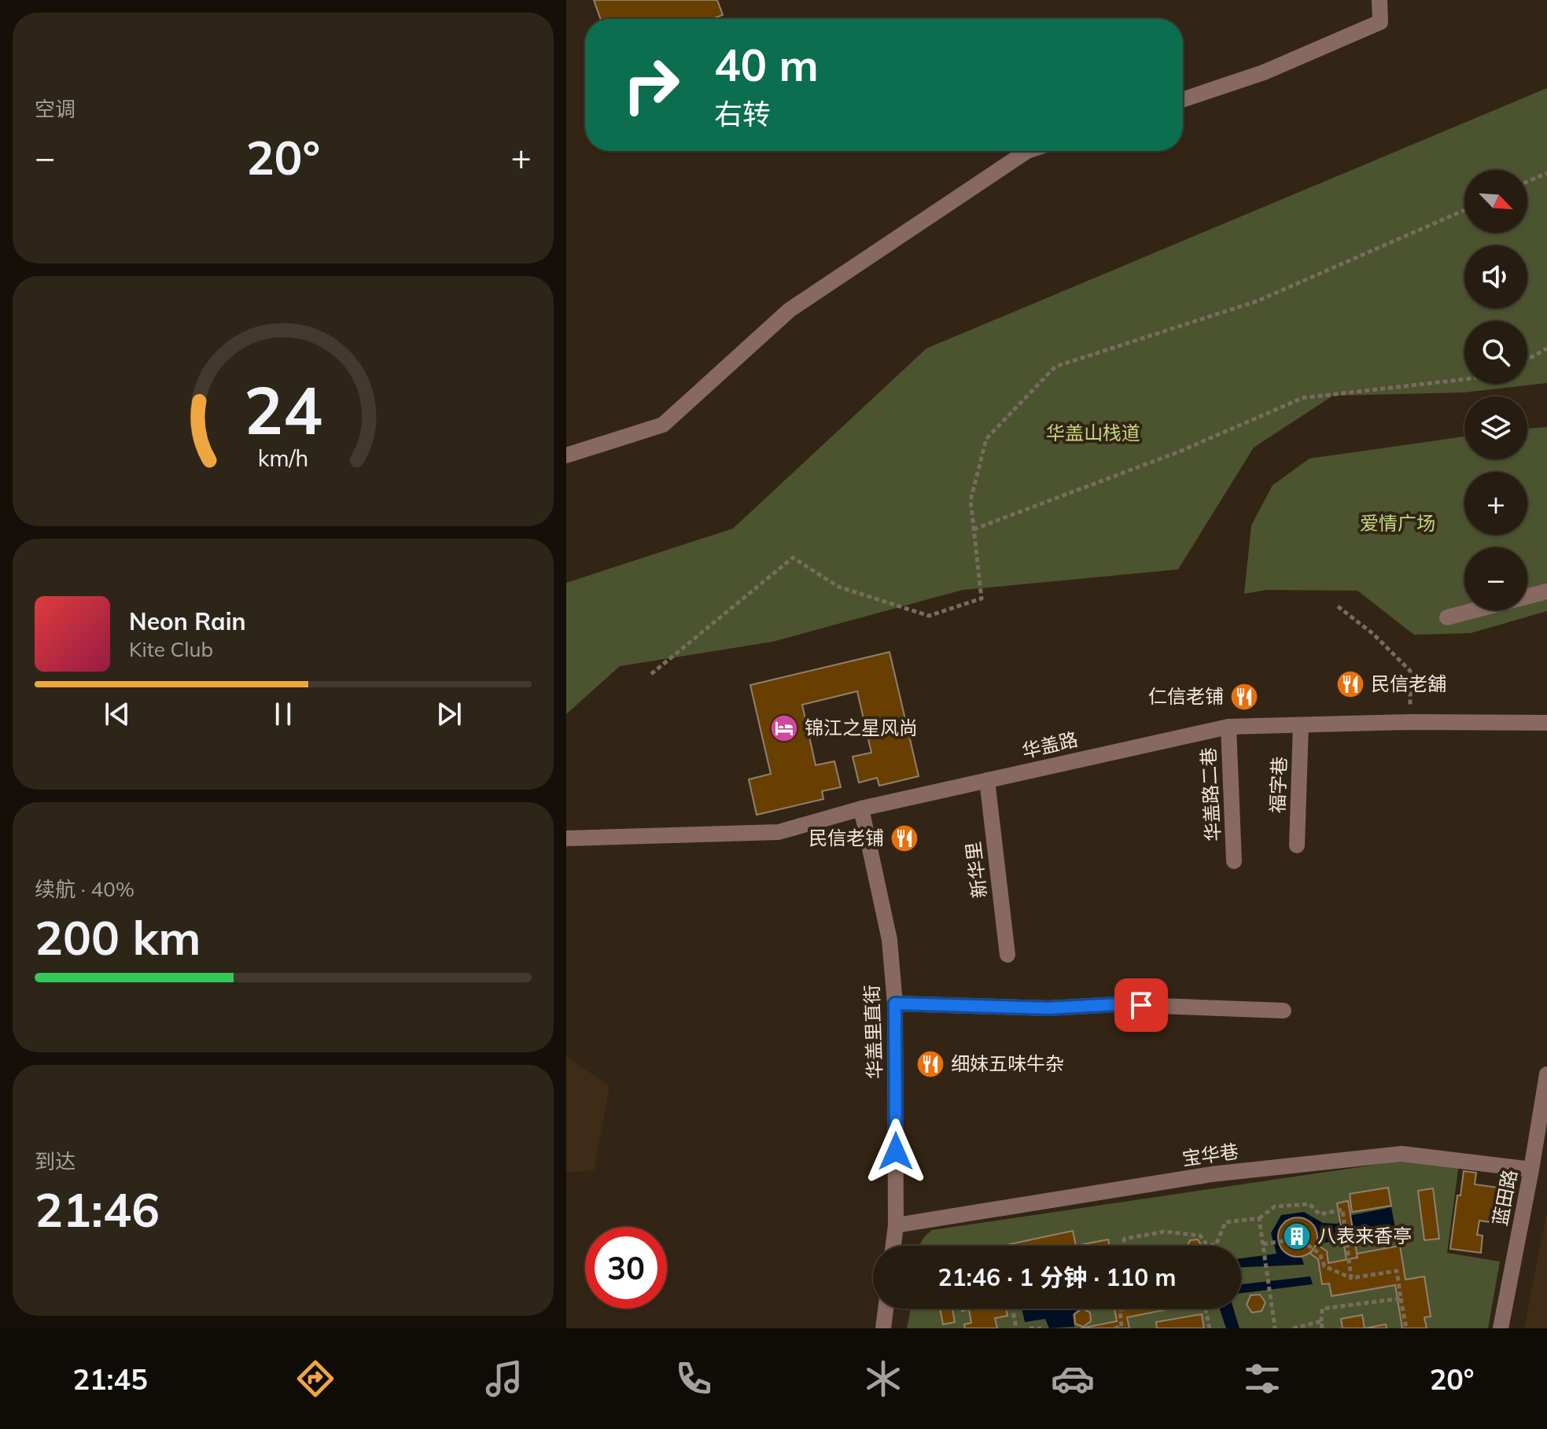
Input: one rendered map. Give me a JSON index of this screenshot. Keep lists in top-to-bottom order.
{
  "streets": {
    "street": [
      "华盖路",
      "福字巷",
      "华盖路二巷",
      "新华里",
      "华盖里直街",
      "宝华巷",
      "蓝田路"
    ]
  },
  "crossings": [
    ["华盖路", "福字巷"],
    ["华盖路", "华盖路二巷"],
    ["华盖路", "新华里"],
    ["华盖路", "华盖里直街"],
    ["华盖里直街", "宝华巷"],
    ["宝华巷", "蓝田路"]
  ],
  "parks": ["华盖山栈道", "爱情广场"],
  "places": {
    "restaurant": [
      "民信老舖",
      "仁信老铺",
      "民信老铺",
      "细妹五味牛杂"
    ],
    "hotel": ["锦江之星风尚"],
    "building": ["八表来香亭"]
  },
  "north": "bottom right",
  "page": {
    "tile": [
      "空调",
      ["续航 · 40%", "200 km"],
      ["到达", "21:46"]
    ],
    "turn": ["40 m", "右转"],
    "heat": ["−", "20°", "+"],
    "map_buttons": ["+", "−"],
    "song": ["Neon Rain", "Kite Club"],
    "limit": "30",
    "trip": "21:46 · 1 分钟 · 110 m",
    "tabs": ["21:45", "20°"],
    "gauge": ["24", "km/h"]
  }
}
